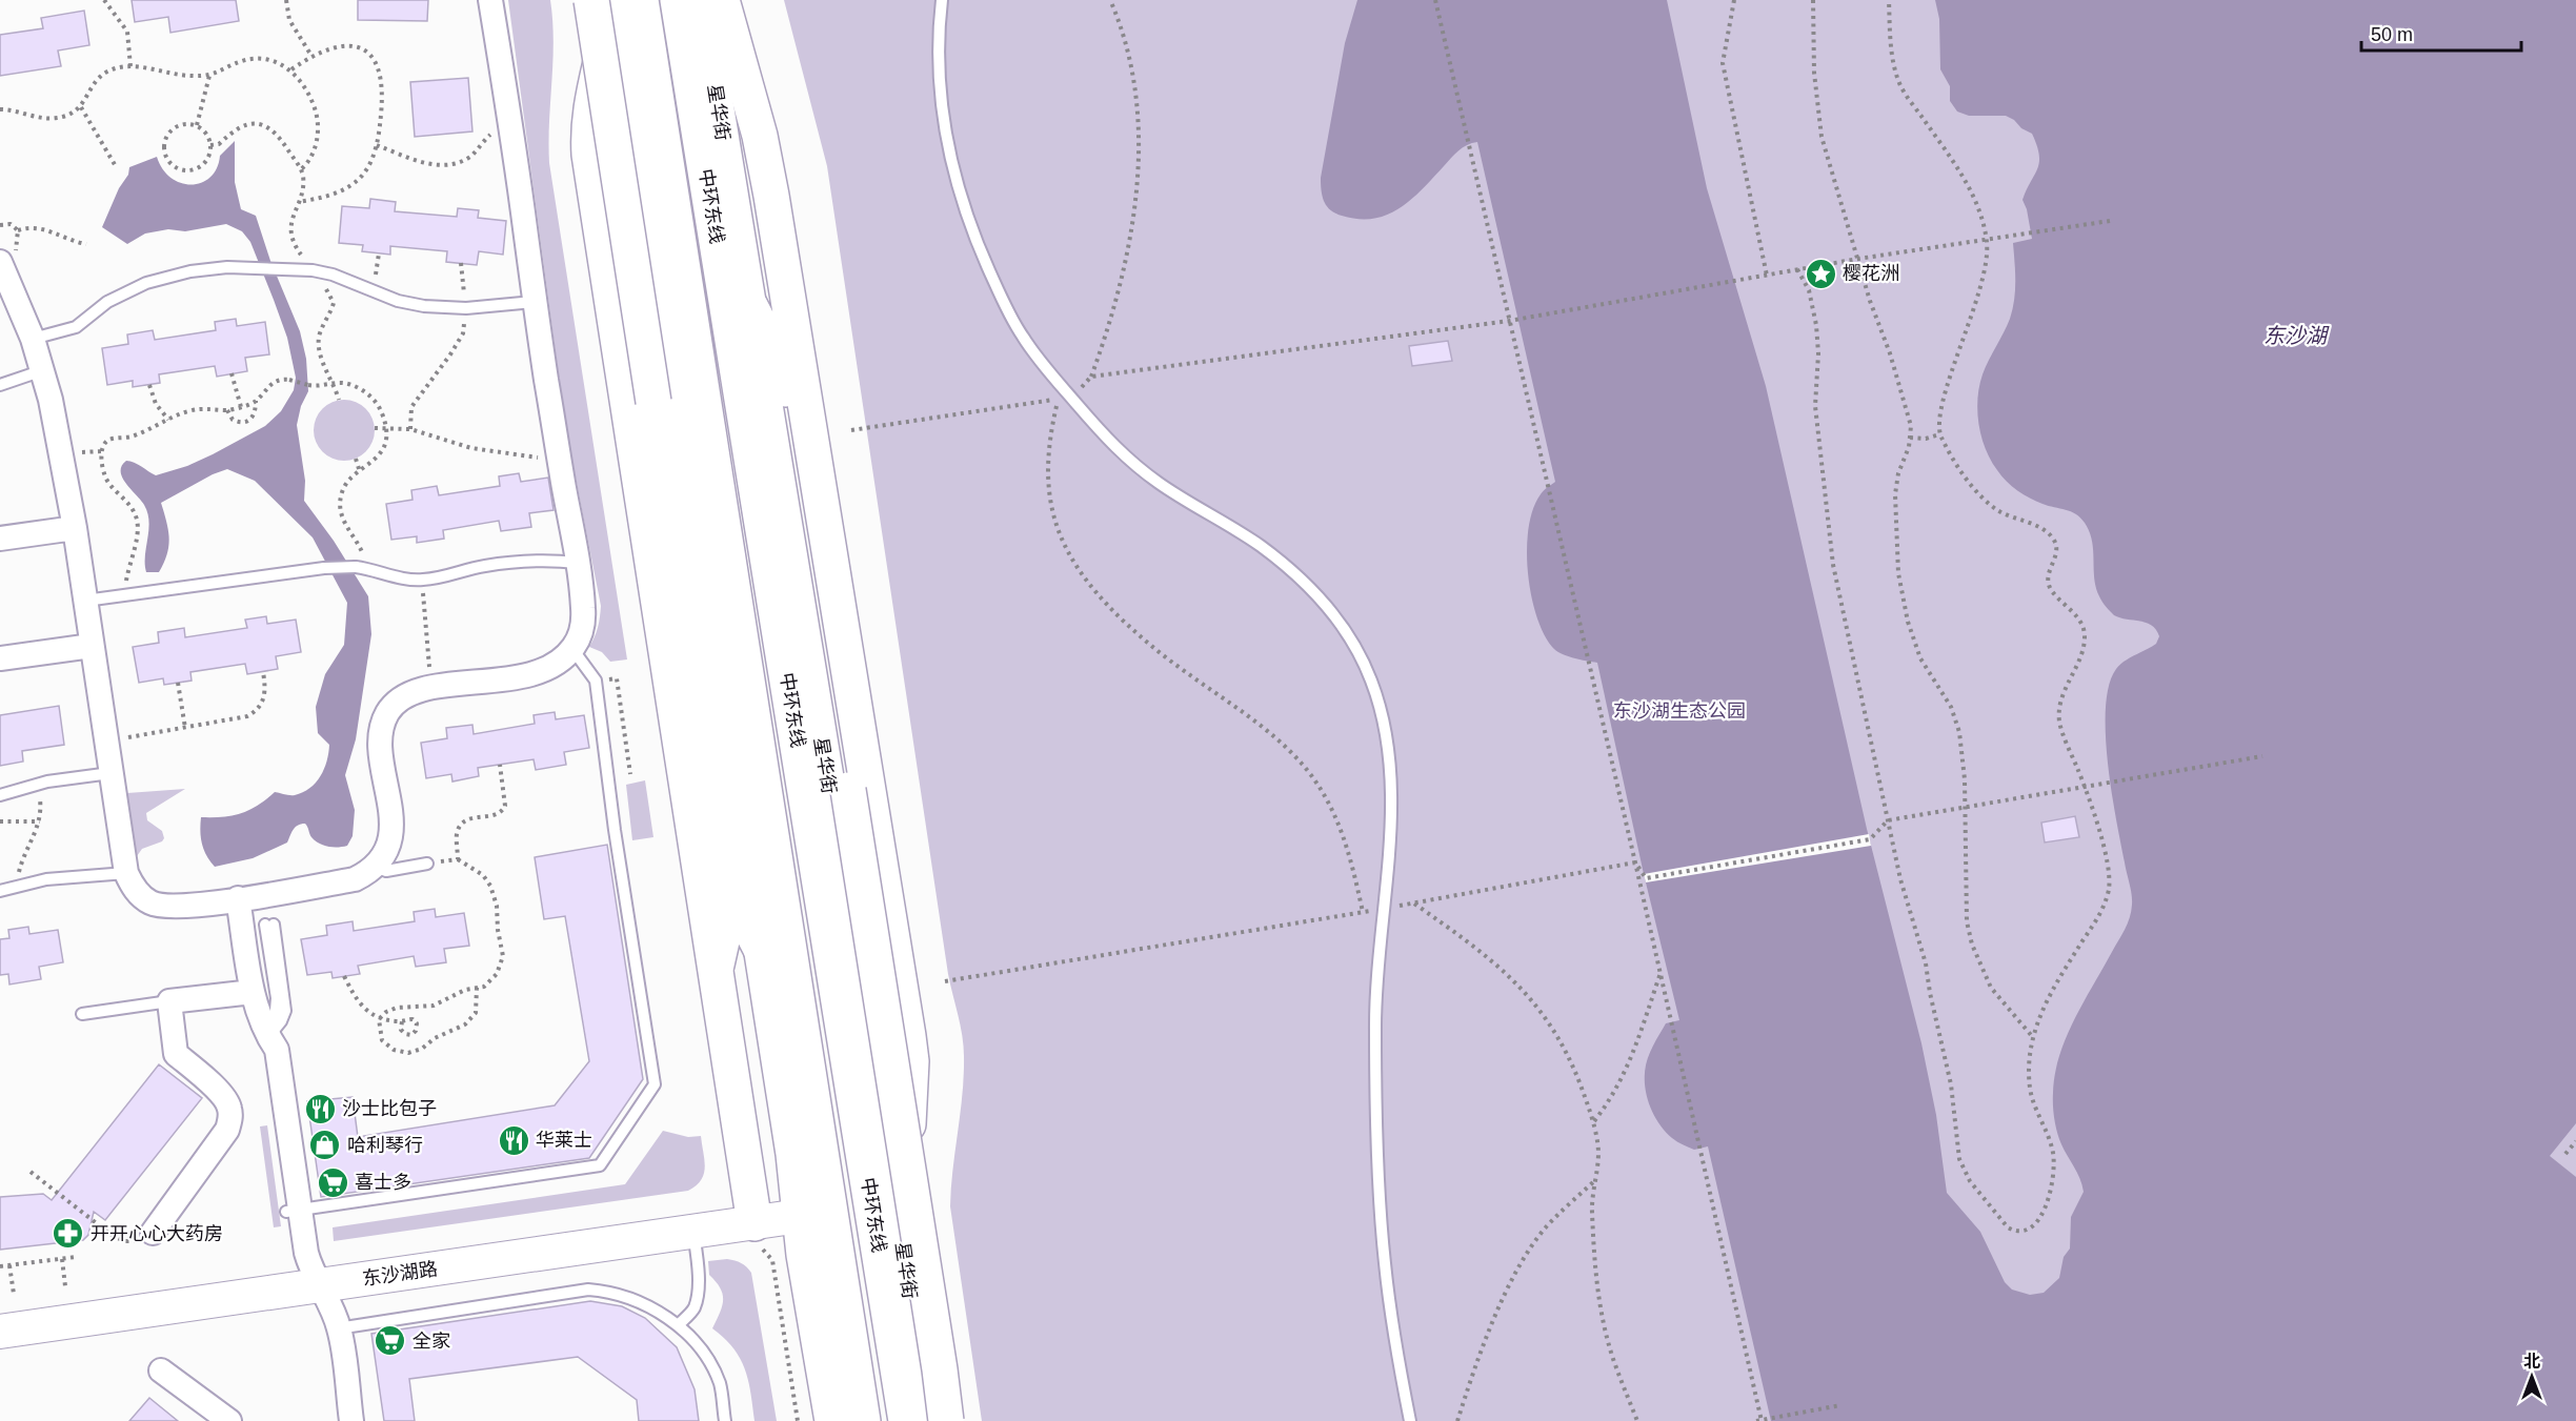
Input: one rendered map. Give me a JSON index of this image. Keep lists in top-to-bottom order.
{
  "streets": {
    "main road": ["星华街", "中环东线", "东沙湖路"]
  },
  "water": ["东沙湖"],
  "parks": ["东沙湖生态公园"],
  "places": {
    "place": ["樱花洲"],
    "restaurant": ["沙士比包子", "华莱士"],
    "shop": ["哈利琴行"],
    "supermarket": ["喜士多", "全家"],
    "pharmacy": ["开开心心大药房"]
  },
  "scale_bar": "50 m",
  "north": "top"
}
